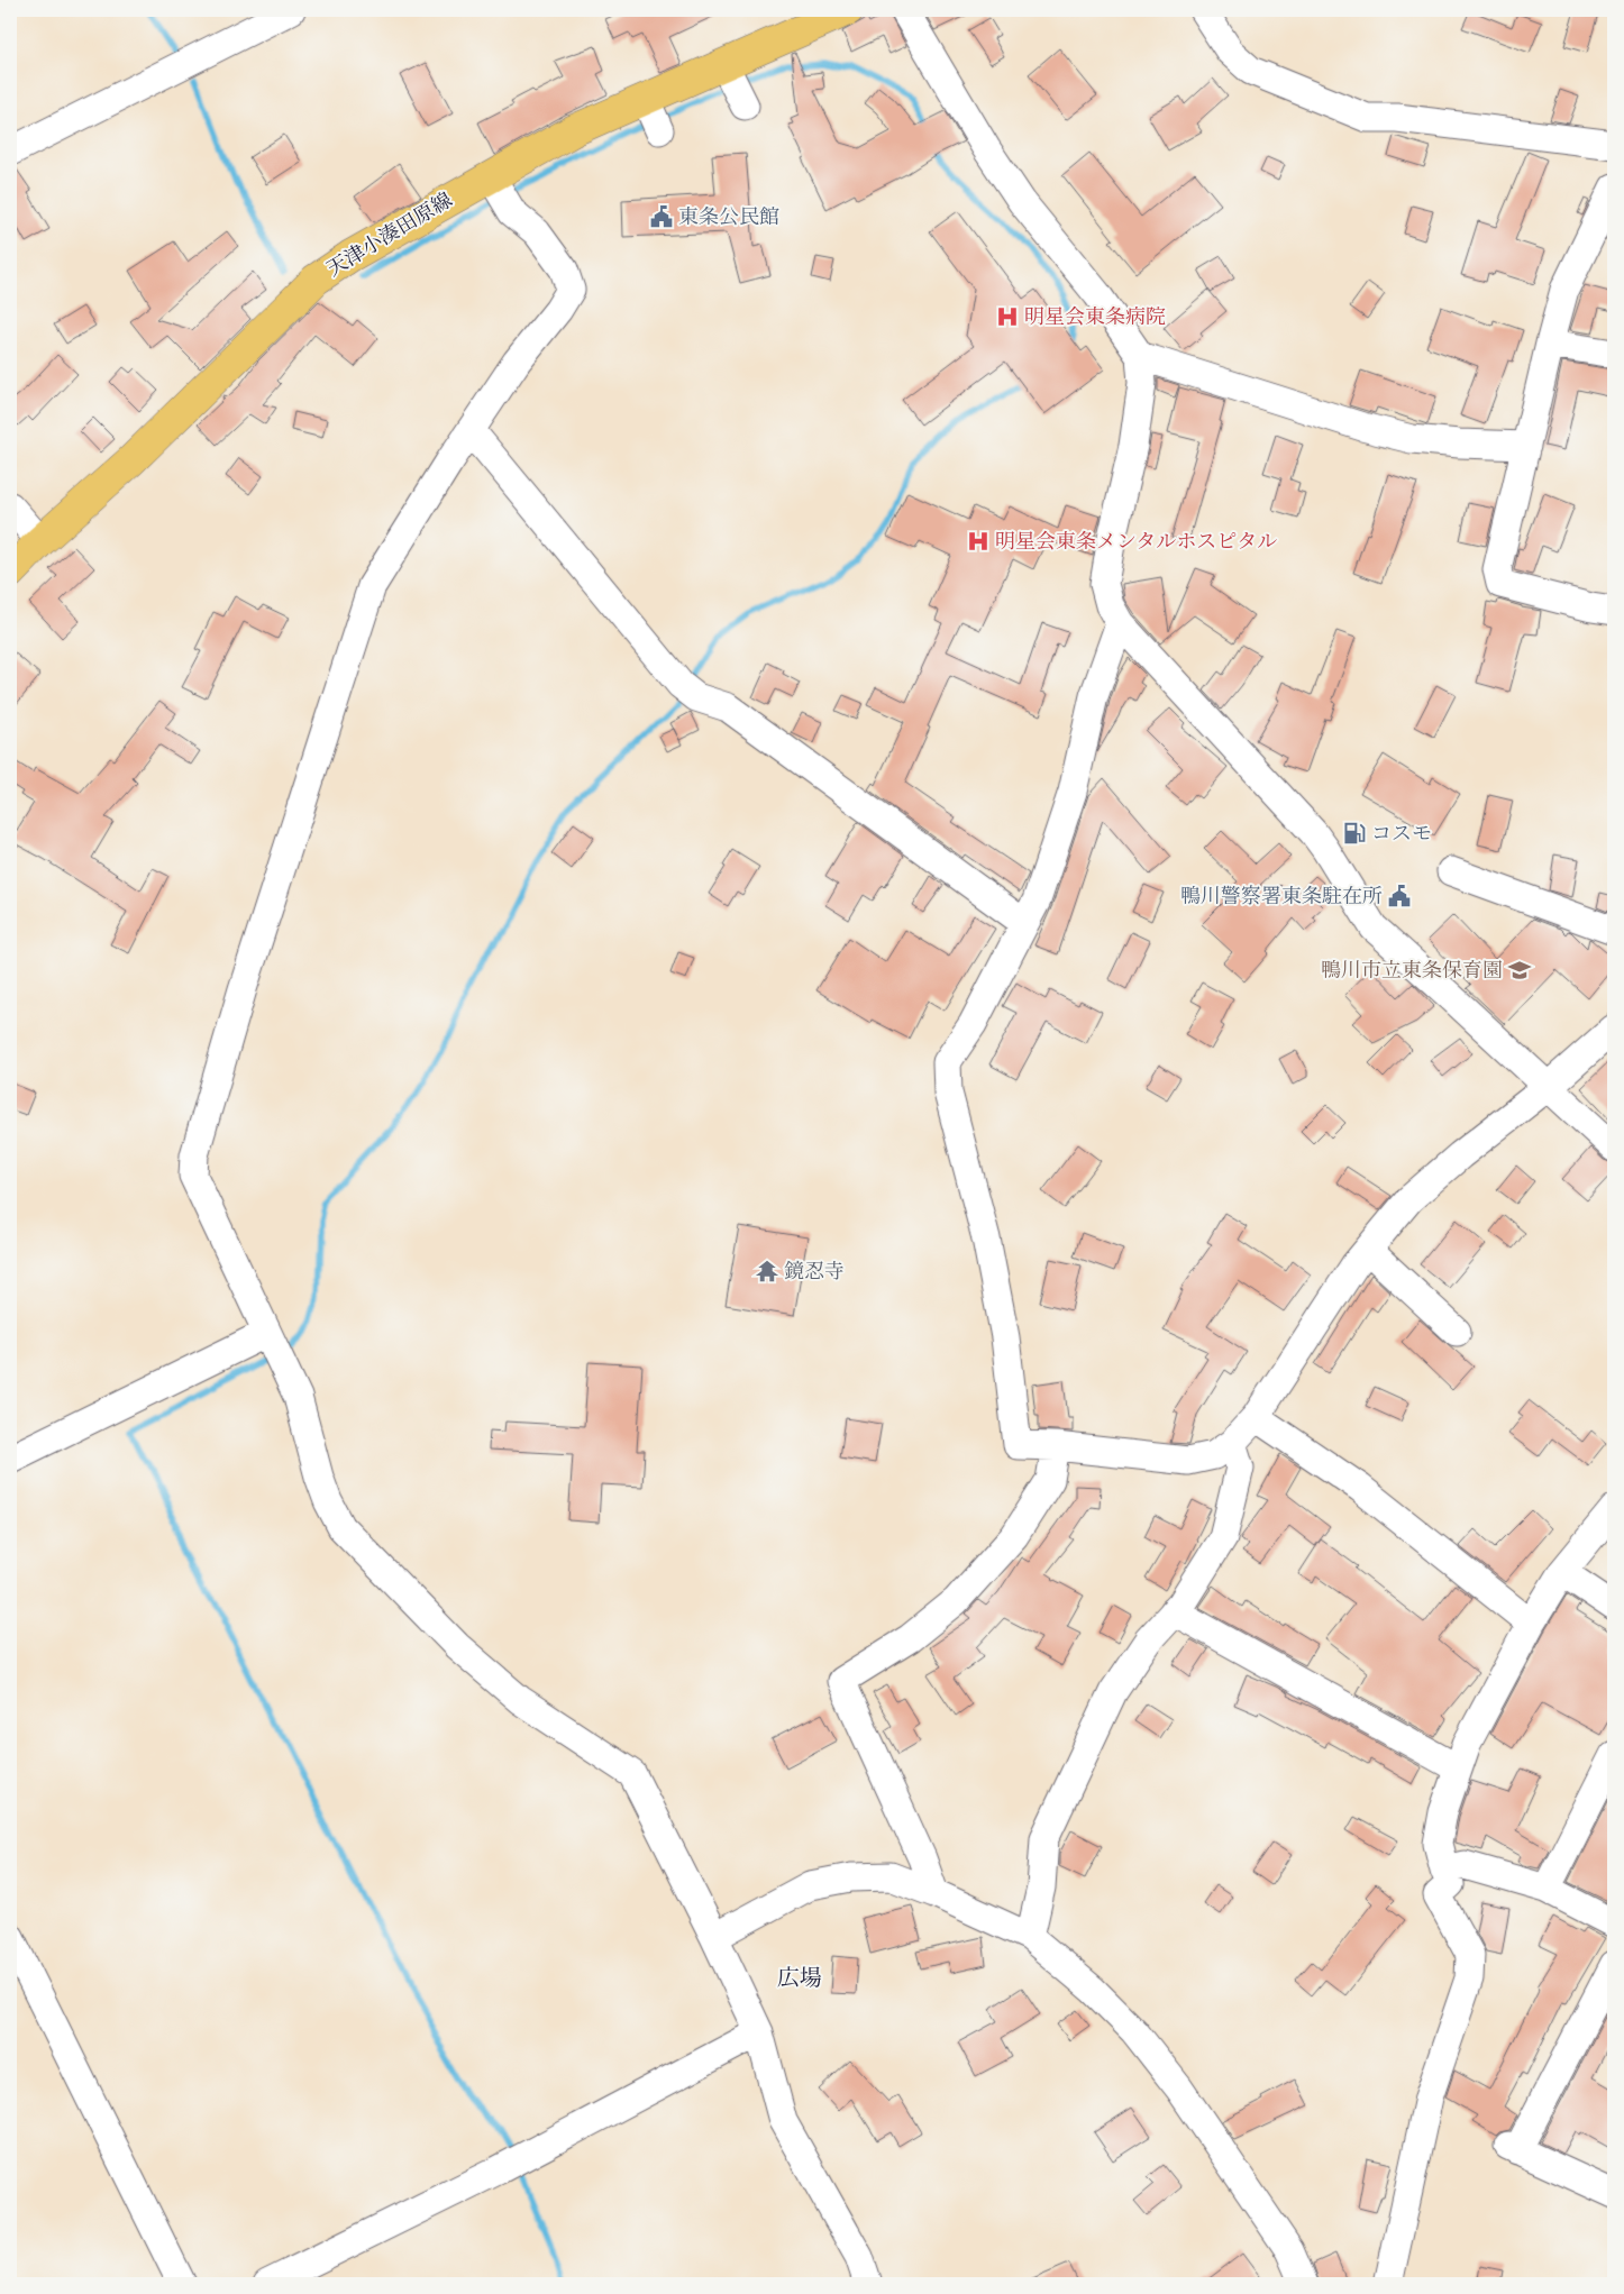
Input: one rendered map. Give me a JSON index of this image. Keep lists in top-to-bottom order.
{
  "streets": {
    "main road": ["天津小湊田原線"]
  },
  "districts": ["広場"],
  "places": {
    "public building": ["東条公民館", "鴨川警察署東条駐在所"],
    "hospital": ["明星会東条病院", "明星会東条メンタルホスピタル"],
    "fuel station": ["コスモ"],
    "school or university": ["鴨川市立東条保育園"],
    "temple": ["鏡忍寺"]
  }
}
